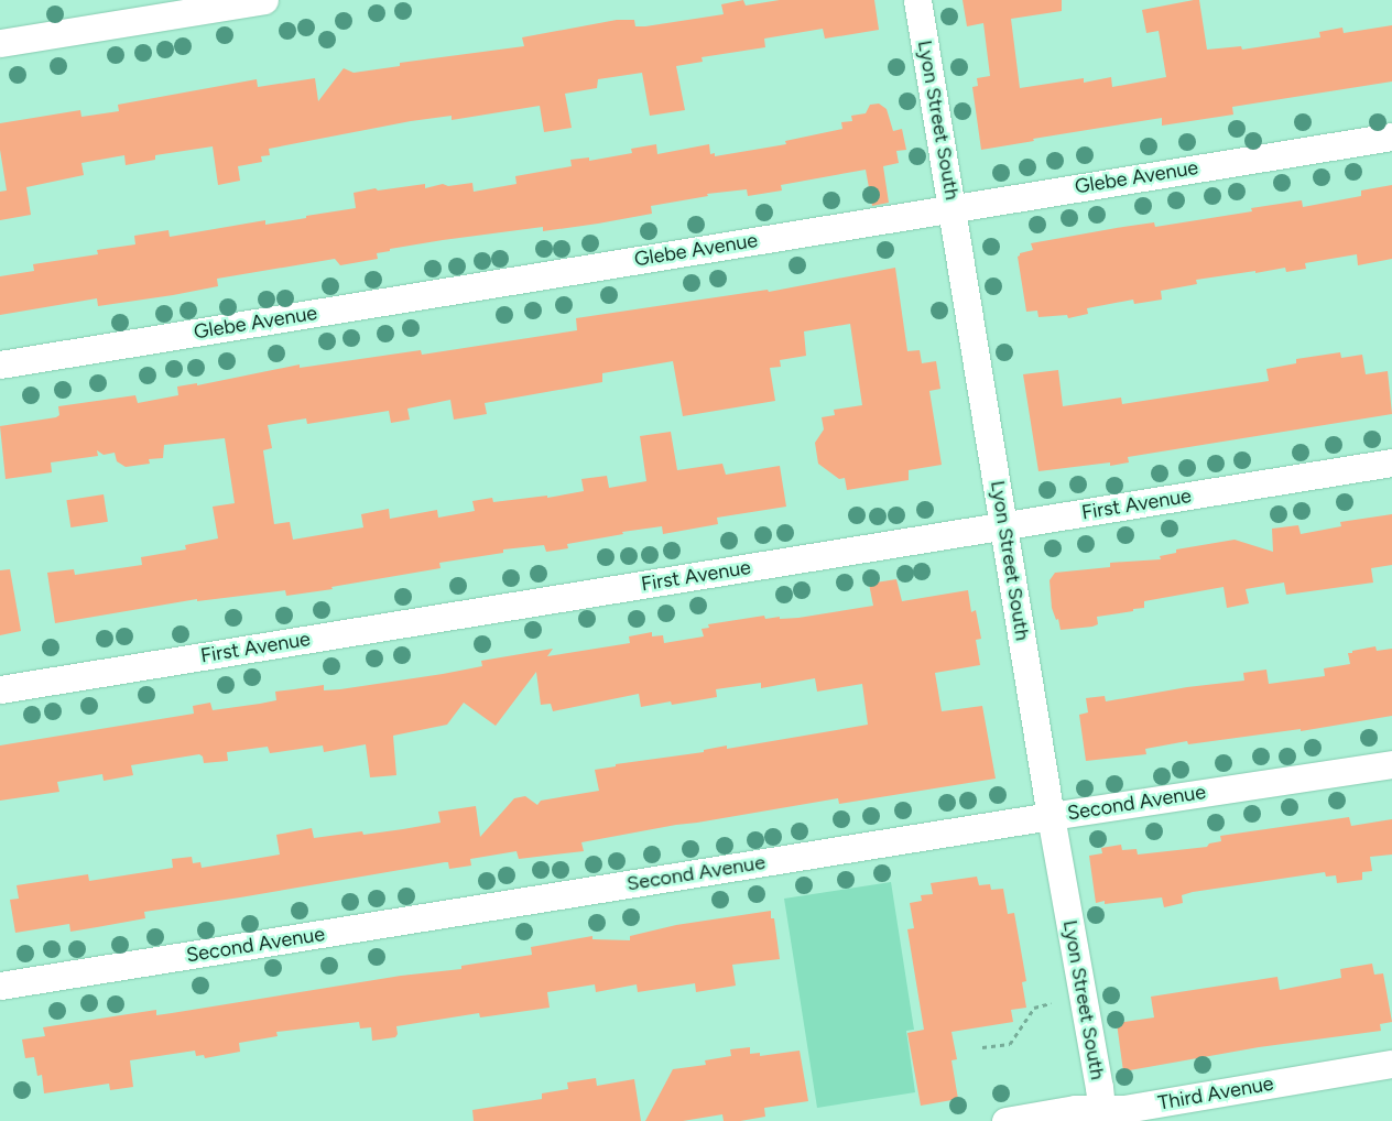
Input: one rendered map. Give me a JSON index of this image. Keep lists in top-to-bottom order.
{
  "streets": {
    "street": [
      "Lyon Street South",
      "Glebe Avenue",
      "First Avenue",
      "Second Avenue",
      "Third Avenue"
    ]
  },
  "crossings": [
    ["Lyon Street South", "Glebe Avenue"],
    ["Lyon Street South", "First Avenue"],
    ["Lyon Street South", "Second Avenue"],
    ["Lyon Street South", "Third Avenue"]
  ]
}
